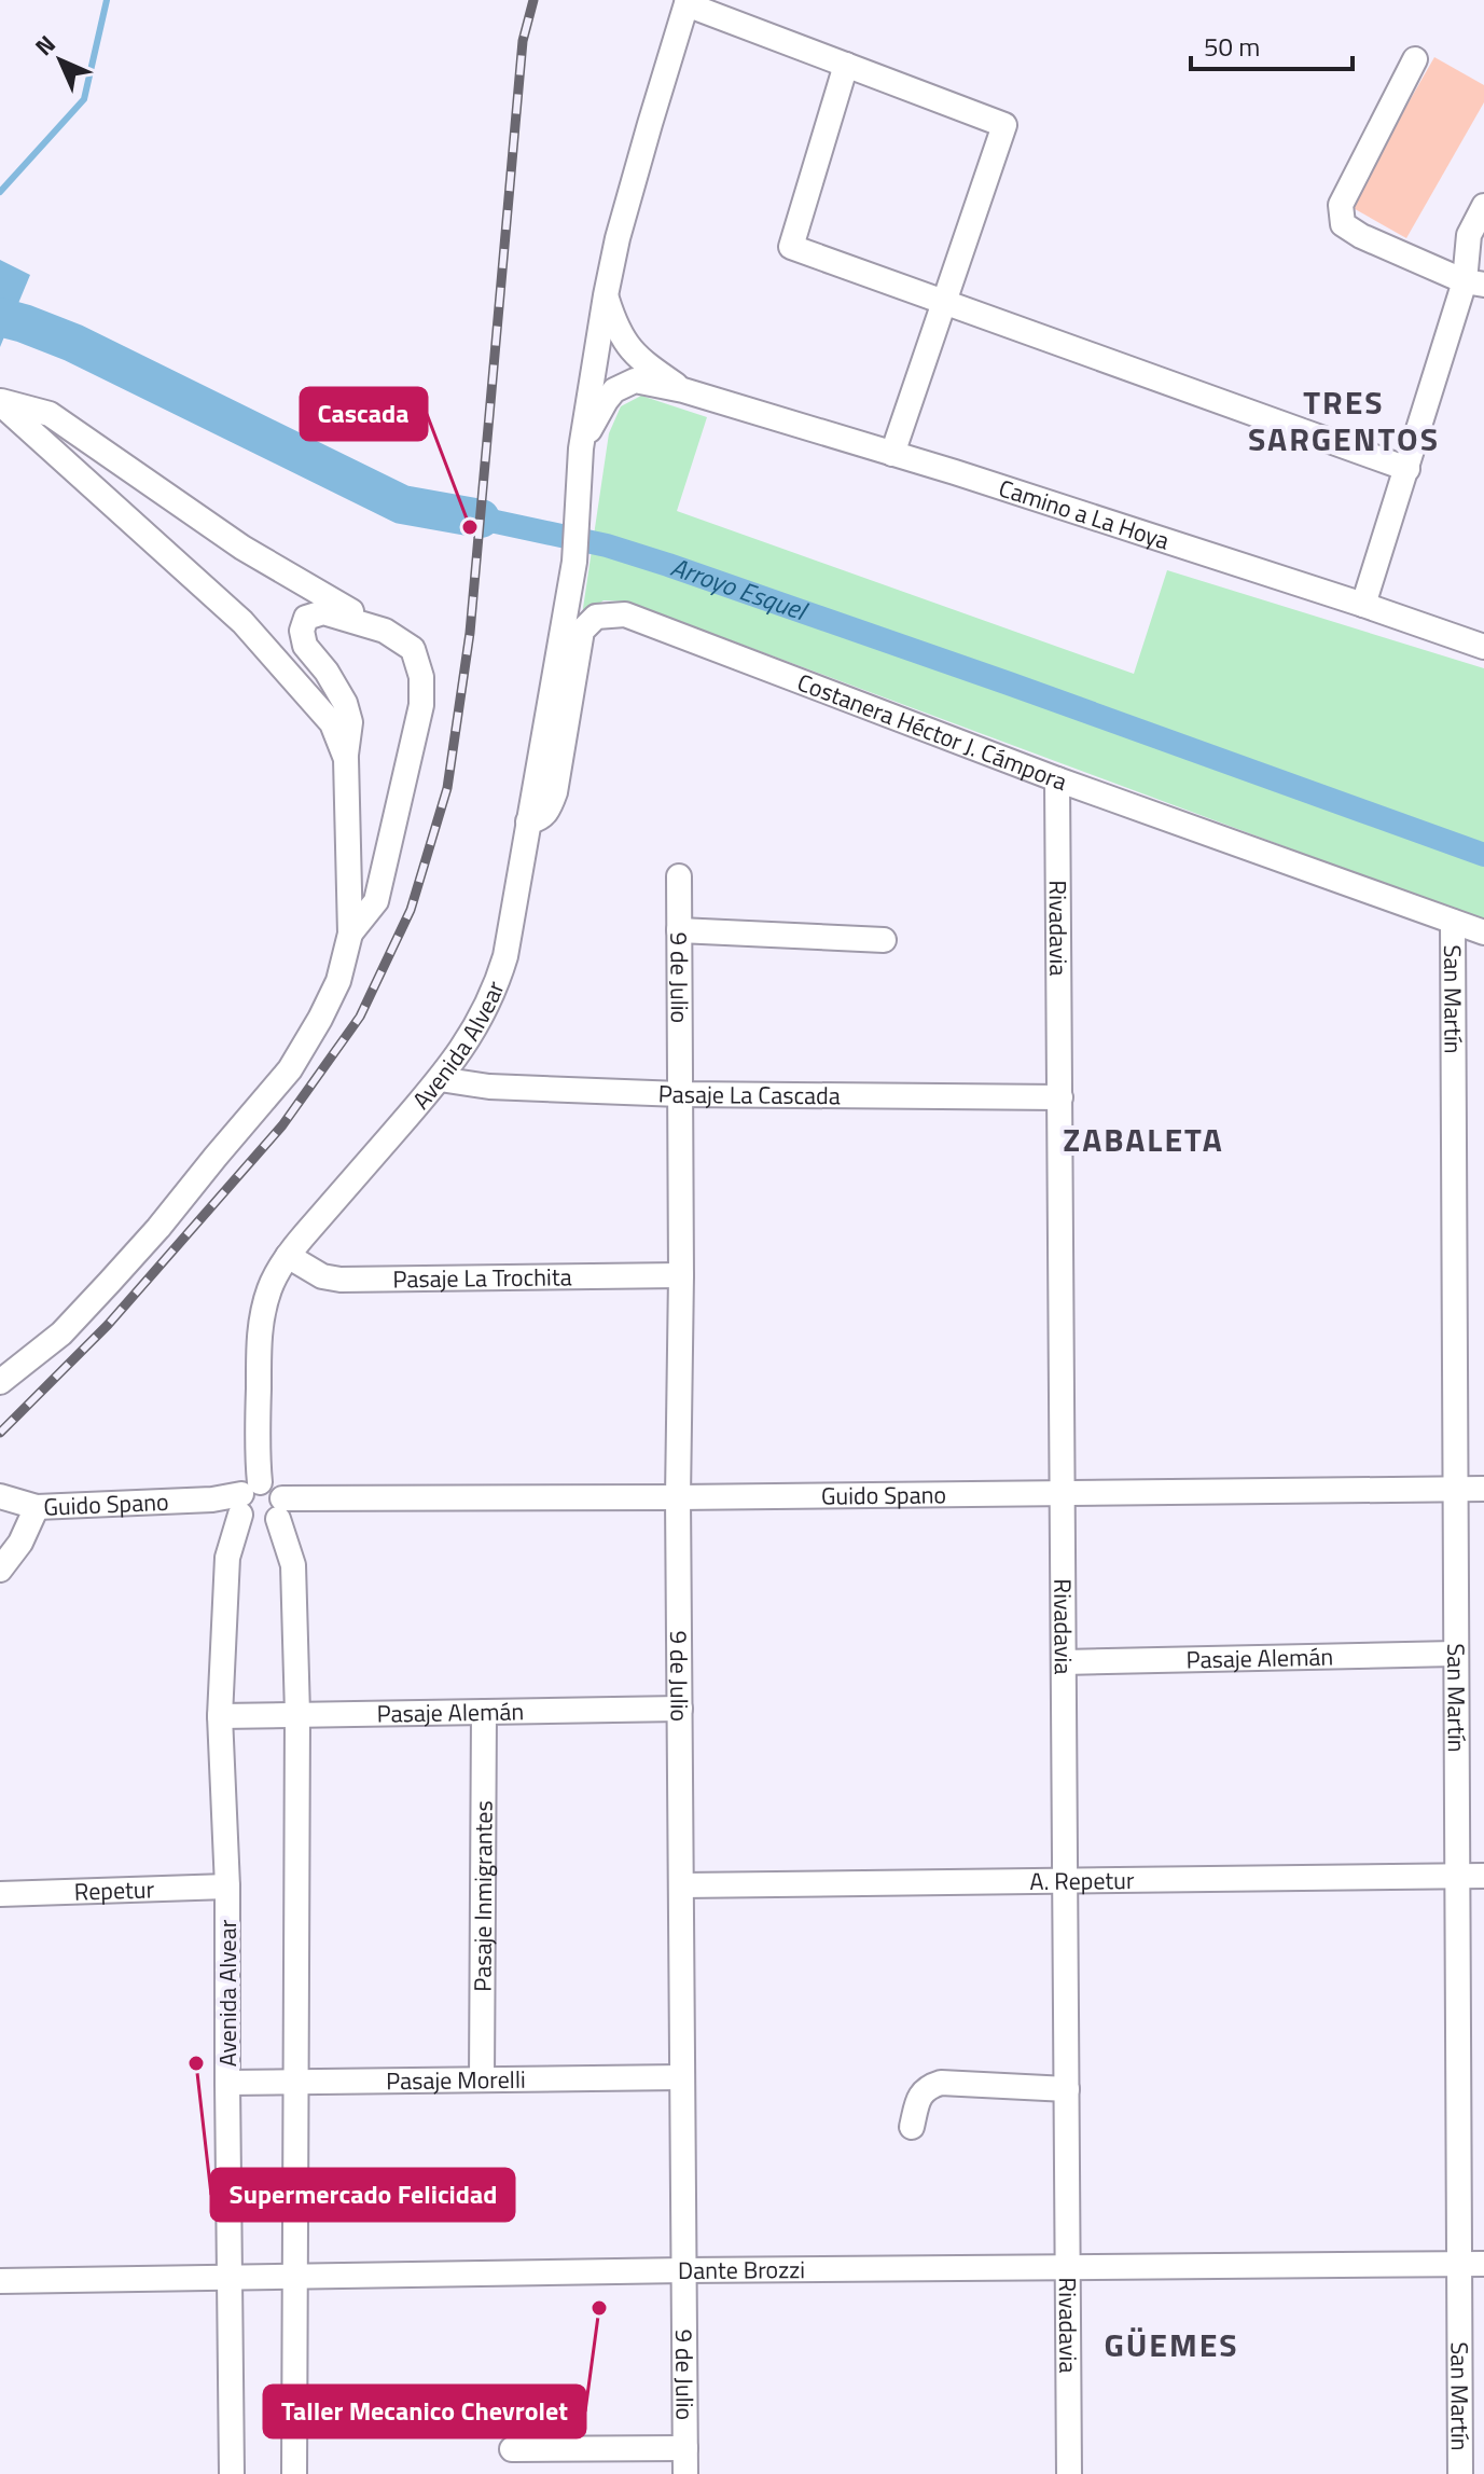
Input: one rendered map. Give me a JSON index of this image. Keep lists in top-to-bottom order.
{
  "streets": {
    "street": [
      "Camino a La Hoya",
      "Costanera Héctor J. Cámpora",
      "Rivadavia",
      "9 de Julio",
      "San Martín",
      "Avenida Alvear",
      "Pasaje La Cascada",
      "Pasaje La Trochita",
      "Guido Spano",
      "Pasaje Alemán",
      "A. Repetur",
      "Repetur",
      "Pasaje Inmigrantes",
      "Pasaje Morelli",
      "Dante Brozzi"
    ]
  },
  "crossings": [
    ["Camino a La Hoya", "Avenida Alvear"],
    ["Costanera Héctor J. Cámpora", "Rivadavia"],
    ["Costanera Héctor J. Cámpora", "San Martín"],
    ["Costanera Héctor J. Cámpora", "Avenida Alvear"],
    ["Rivadavia", "Pasaje La Cascada"],
    ["Rivadavia", "Guido Spano"],
    ["Rivadavia", "Pasaje Alemán"],
    ["Rivadavia", "A. Repetur"],
    ["Rivadavia", "Dante Brozzi"],
    ["9 de Julio", "Pasaje La Cascada"],
    ["9 de Julio", "Pasaje La Trochita"],
    ["9 de Julio", "Guido Spano"],
    ["9 de Julio", "Pasaje Alemán"],
    ["9 de Julio", "A. Repetur"],
    ["9 de Julio", "Pasaje Morelli"],
    ["9 de Julio", "Dante Brozzi"],
    ["San Martín", "Guido Spano"],
    ["San Martín", "Pasaje Alemán"],
    ["San Martín", "A. Repetur"],
    ["San Martín", "Dante Brozzi"],
    ["Avenida Alvear", "Pasaje La Cascada"],
    ["Avenida Alvear", "Pasaje La Trochita"],
    ["Avenida Alvear", "Guido Spano"],
    ["Avenida Alvear", "Pasaje Alemán"],
    ["Avenida Alvear", "Repetur"],
    ["Avenida Alvear", "Pasaje Morelli"],
    ["Avenida Alvear", "Dante Brozzi"],
    ["Pasaje Alemán", "Pasaje Inmigrantes"],
    ["Pasaje Inmigrantes", "Pasaje Morelli"]
  ],
  "districts": ["TRES SARGENTOS", "ZABALETA", "GÜEMES"],
  "water": ["Arroyo Esquel"],
  "places": ["Cascada", "Supermercado Felicidad", "Taller Mecanico Chevrolet"],
  "scale_bar": "50 m",
  "north": "top left"
}
